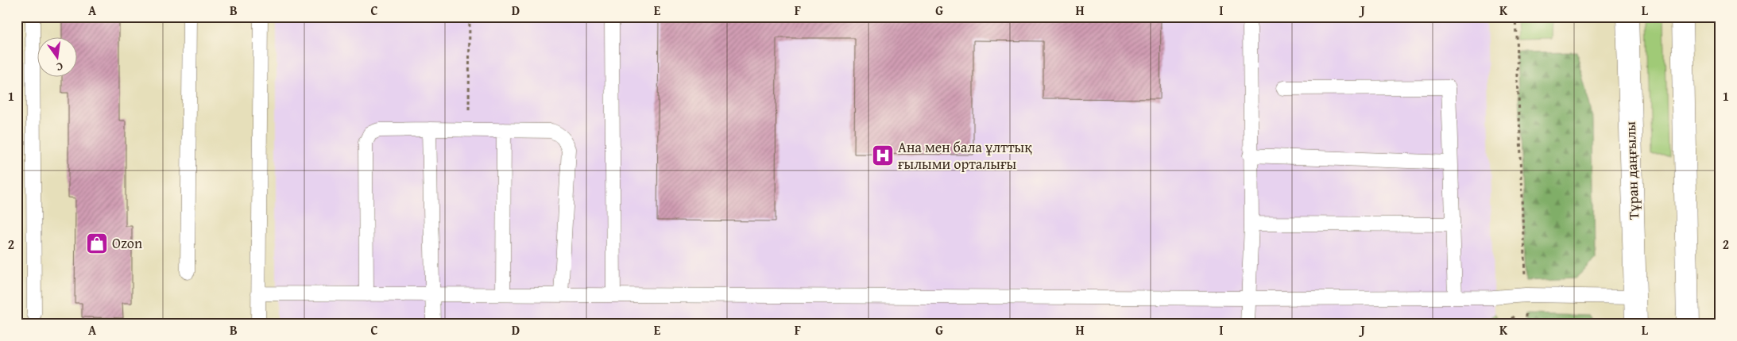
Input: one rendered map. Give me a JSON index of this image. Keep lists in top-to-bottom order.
{
  "streets": {
    "main road": ["Тұран даңғылы"]
  },
  "places": {
    "hospital": ["Ана мен бала ұлттық ғылыми орталығы"],
    "shop": ["Ozon"]
  },
  "north": "bottom",
  "grid": {
    "columns": [
      "A",
      "B",
      "C",
      "D",
      "E",
      "F",
      "G",
      "H",
      "I",
      "J",
      "K",
      "L"
    ],
    "rows": ["1", "2"]
  }
}
